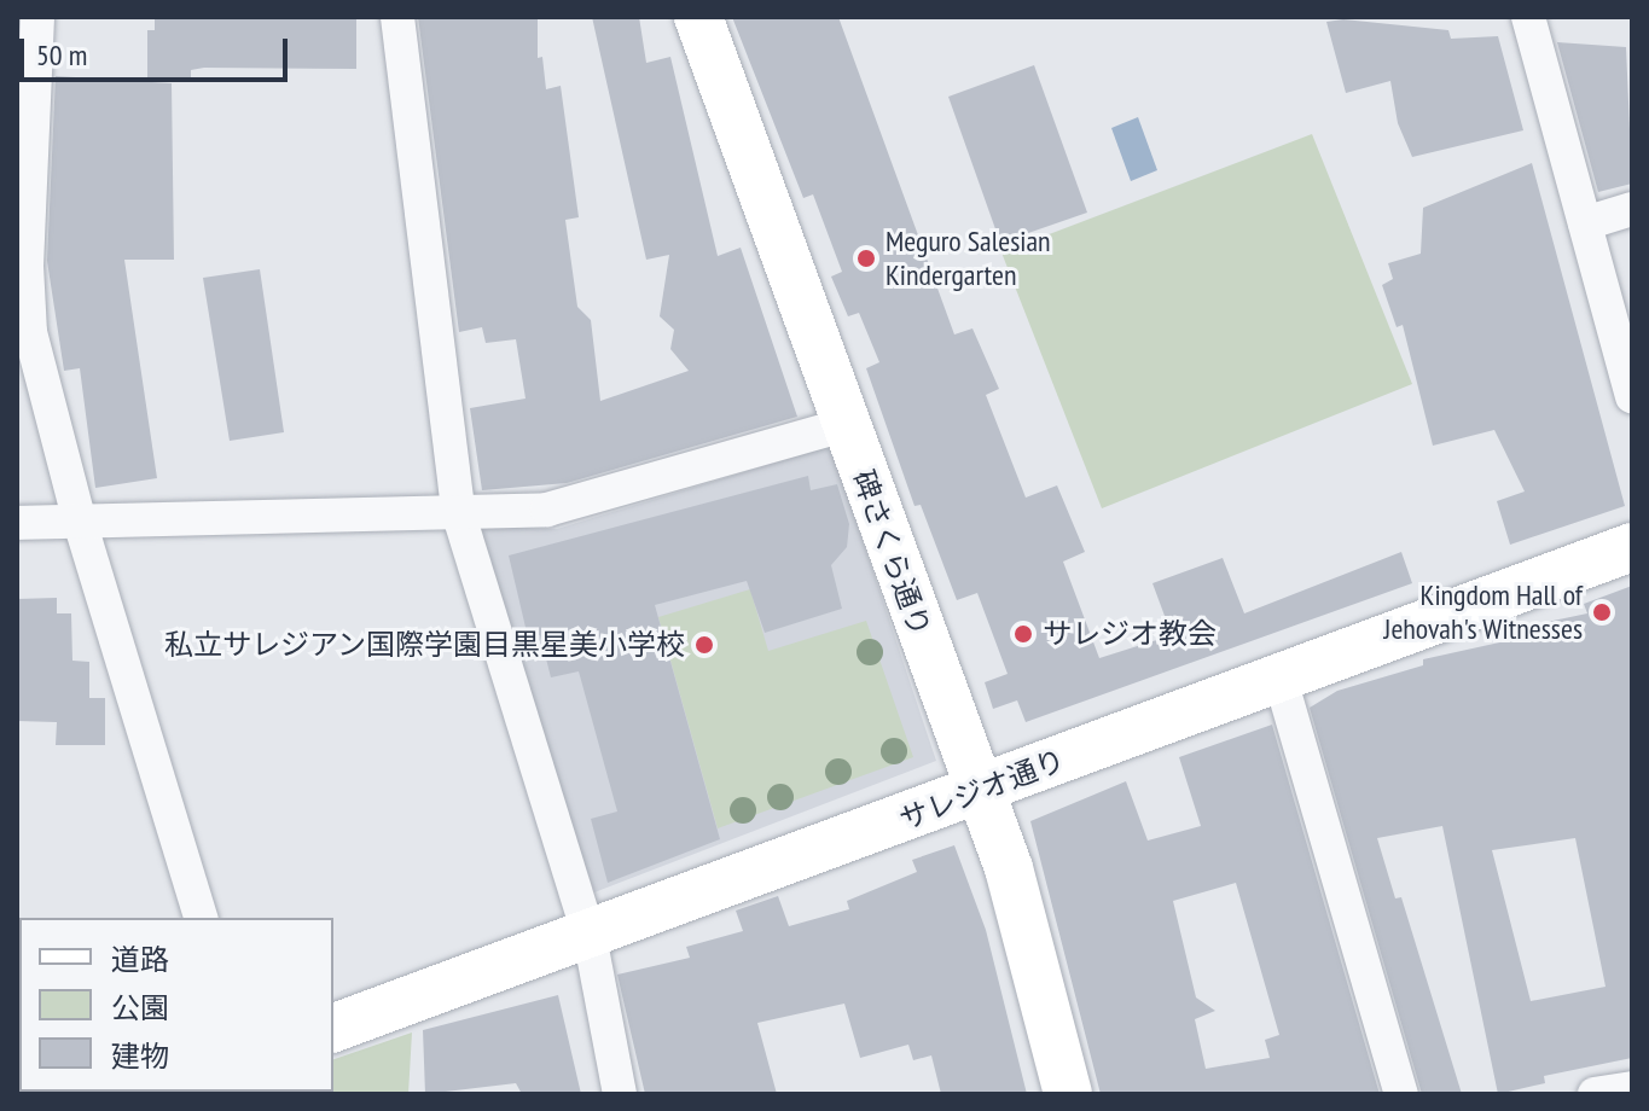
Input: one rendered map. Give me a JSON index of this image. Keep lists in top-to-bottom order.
{
  "streets": {
    "street": ["碑さくら通り", "サレジオ通り"]
  },
  "crossings": [
    ["碑さくら通り", "サレジオ通り"]
  ],
  "places": [
    "Meguro Salesian Kindergarten",
    "Kingdom Hall of Jehovah's Witnesses",
    "サレジオ教会",
    "私立サレジアン国際学園目黒星美小学校"
  ],
  "legend": ["道路", "公園", "建物"],
  "scale_bar": "50 m"
}
